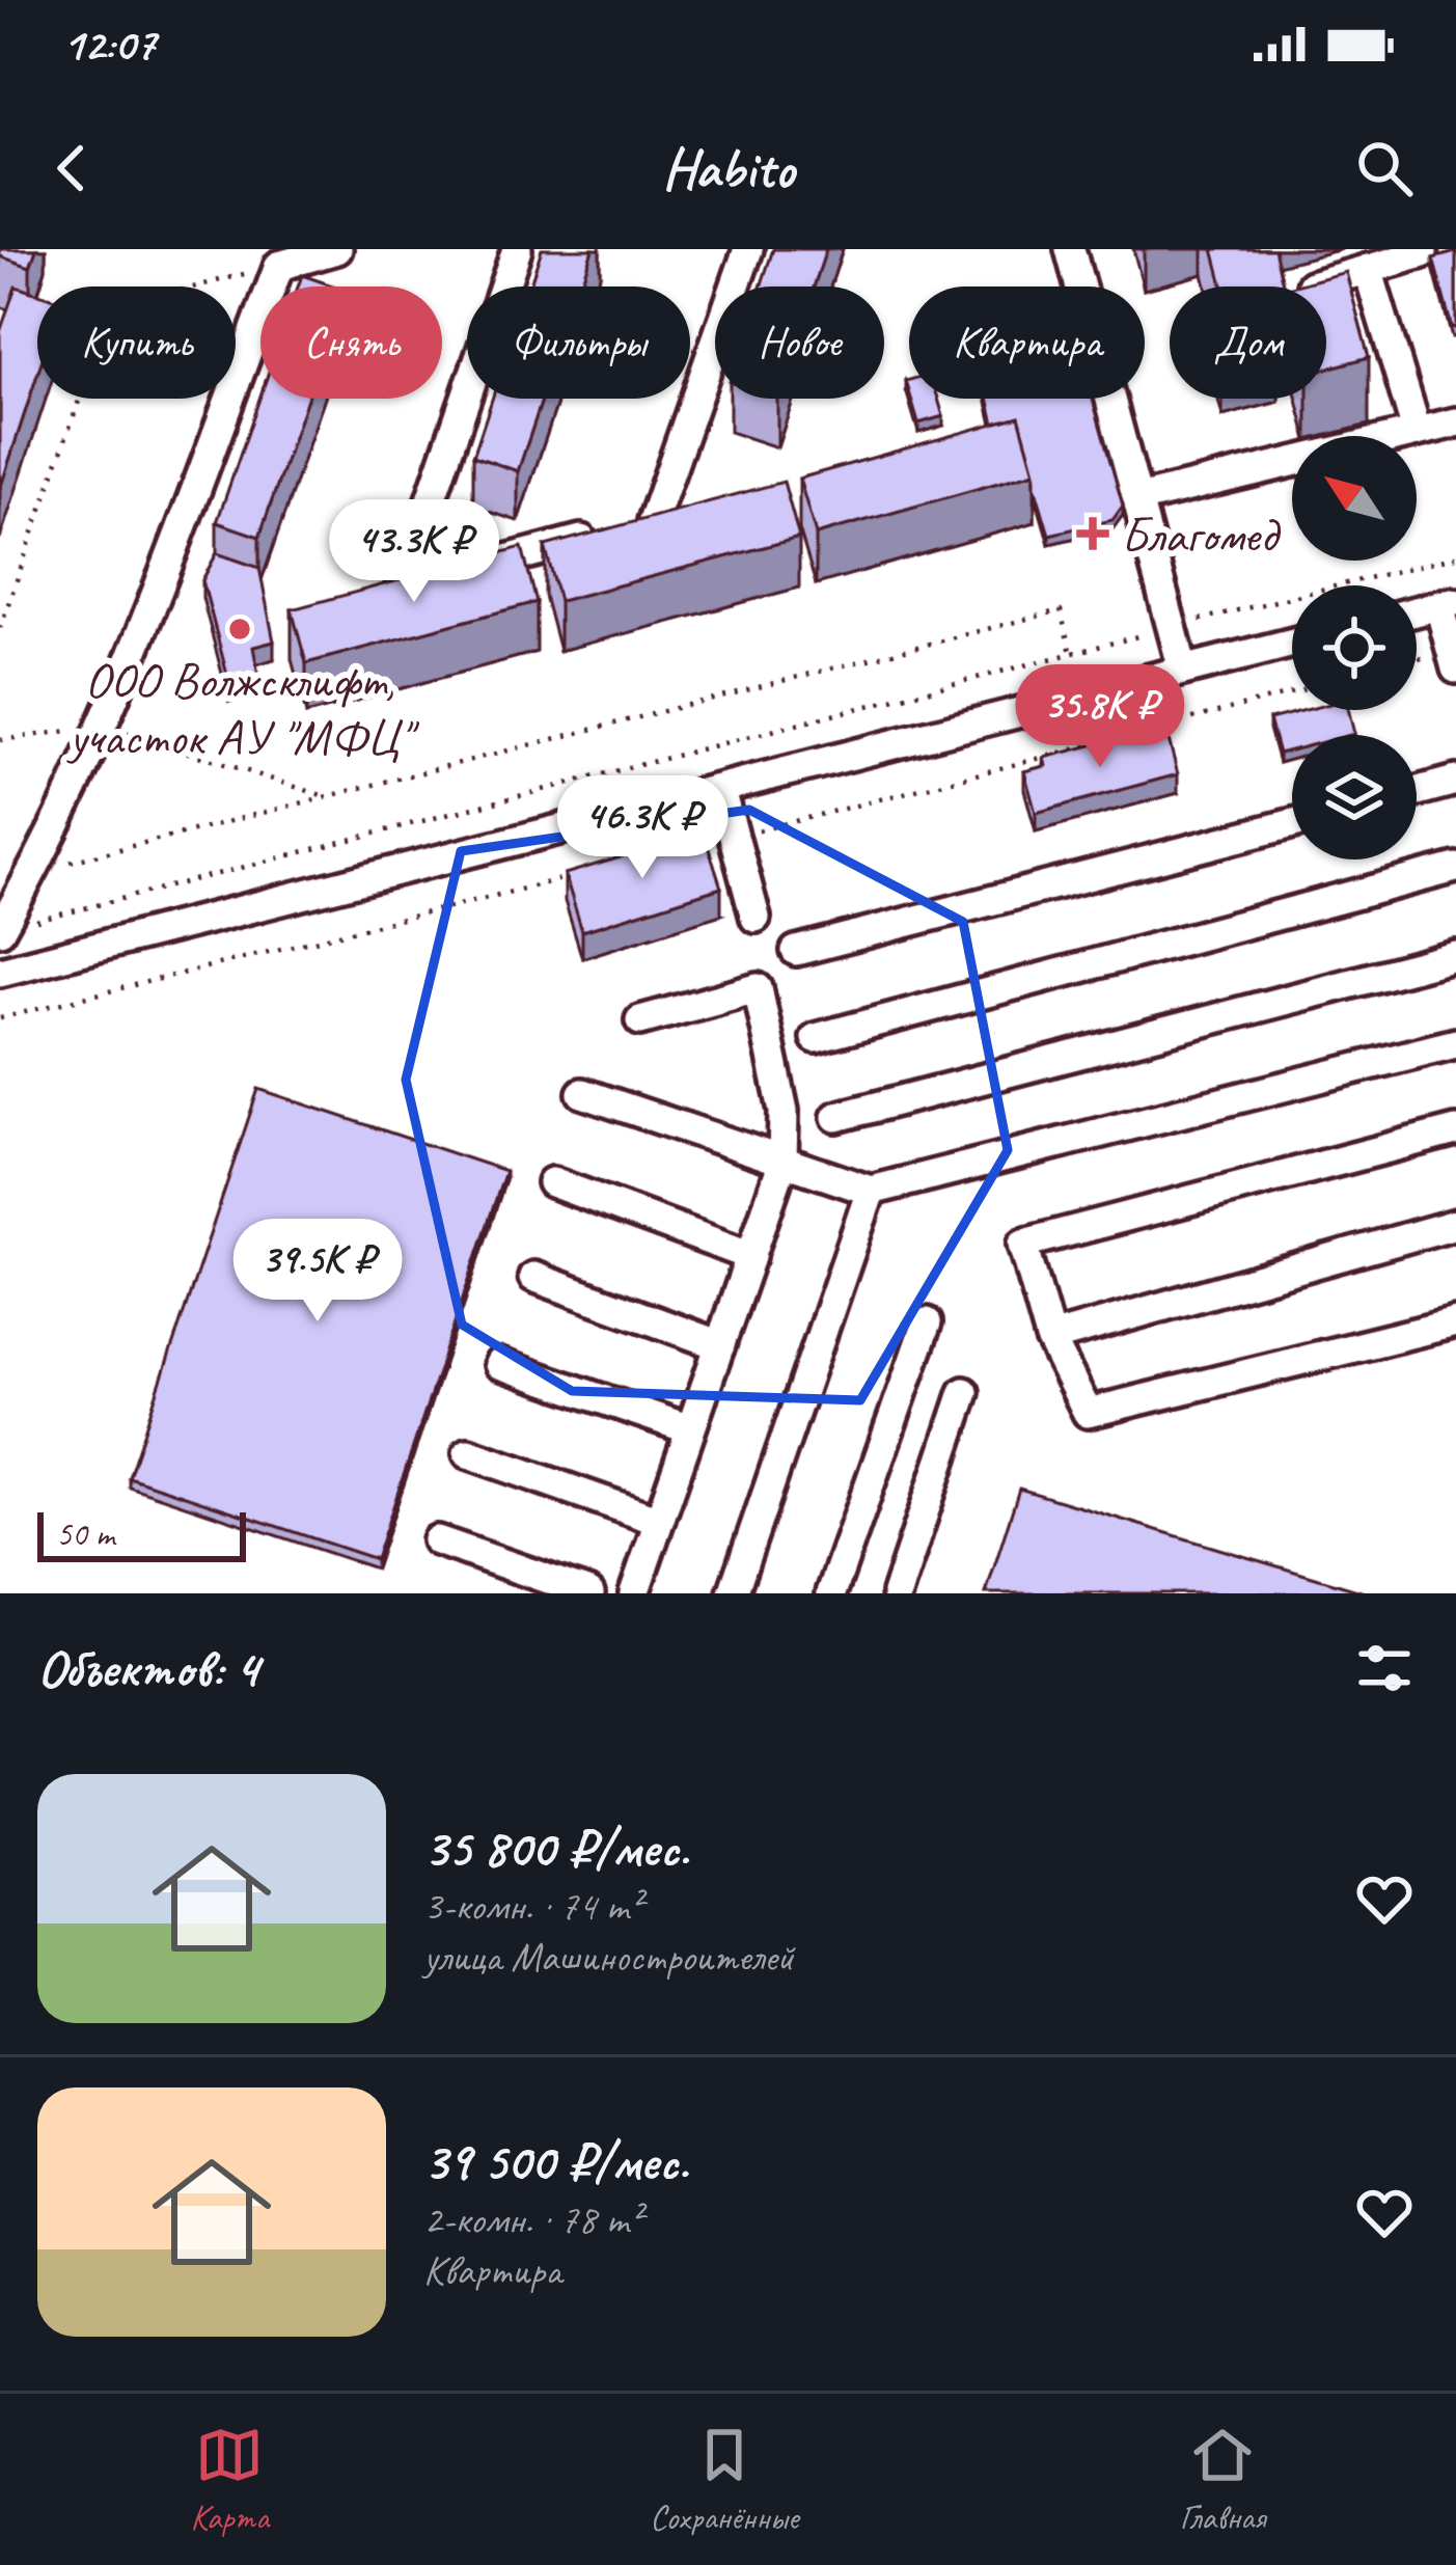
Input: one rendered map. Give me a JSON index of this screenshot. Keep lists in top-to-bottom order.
{
  "places": {
    "health": ["Благомед"],
    "other": ["ООО Волжсклифт, участок АУ \"МФЦ\""]
  },
  "scale_bar": "50 m",
  "north": "top left",
  "page": {
    "status": "12:07",
    "header": "Habito",
    "chip": [
      "Купить",
      "Снять",
      "Фильтры",
      "Новое",
      "Квартира",
      "Дом"
    ],
    "price": [
      "43.3K ₽",
      "35.8K ₽",
      "46.3K ₽",
      "39.5K ₽"
    ],
    "scale": "50 m",
    "heading": "Объектов: 4",
    "list": [
      {
        "name": "35 800 ₽/мес.",
        "note": "3-комн. · 74 m² · улица Машиностроителей"
      },
      {
        "name": "39 500 ₽/мес.",
        "note": "2-комн. · 78 m² · Квартира"
      }
    ],
    "tabs": ["Карта", "Сохранённые", "Главная"]
  }
}
